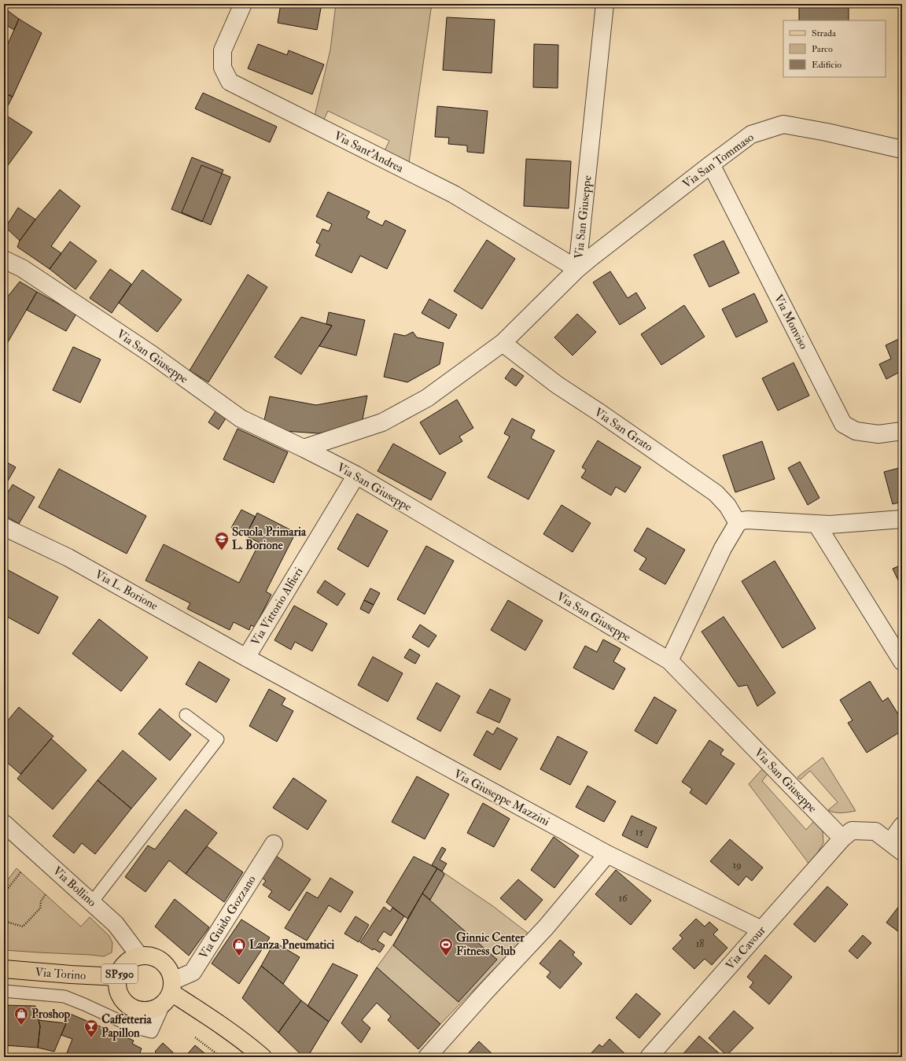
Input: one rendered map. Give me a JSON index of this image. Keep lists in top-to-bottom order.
{
  "streets": {
    "main road": ["Via Torino", "SP590"],
    "street": [
      "Via Sant'Andrea",
      "Via San Tommaso",
      "Via San Giuseppe",
      "Via Monviso",
      "Via San Grato",
      "Via L. Borione",
      "Via Vittorio Alfieri",
      "Via Giuseppe Mazzini",
      "Via Bollino",
      "Via Guido Gozzano",
      "Via Cavour"
    ]
  },
  "crossings": [
    ["Via Sant'Andrea", "Via San Tommaso"],
    ["Via Sant'Andrea", "Via San Giuseppe"],
    ["Via San Tommaso", "Via San Giuseppe"],
    ["Via San Tommaso", "Via Monviso"],
    ["Via San Giuseppe", "Via San Grato"],
    ["Via San Giuseppe", "Via Vittorio Alfieri"],
    ["Via San Giuseppe", "Via Cavour"],
    ["Via L. Borione", "Via Vittorio Alfieri"],
    ["Via L. Borione", "Via Giuseppe Mazzini"],
    ["Via Vittorio Alfieri", "Via Giuseppe Mazzini"],
    ["Via Giuseppe Mazzini", "Via Cavour"],
    ["Via Bollino", "Via Guido Gozzano"],
    ["Via Bollino", "Via Torino"],
    ["Via Bollino", "SP590"],
    ["Via Guido Gozzano", "Via Torino"],
    ["Via Guido Gozzano", "SP590"],
    ["Via Torino", "SP590"]
  ],
  "places": {
    "school or university": ["Scuola Primaria L. Borione"],
    "shop": ["Lanza Pneumatici", "Proshop"],
    "sports": ["Ginnic Center Fitness Club"],
    "bar": ["Caffetteria Papillon"]
  },
  "house_numbers": [
    "15",
    "19",
    "16",
    "18"
  ],
  "legend": ["Strada", "Parco", "Edificio"]
}
